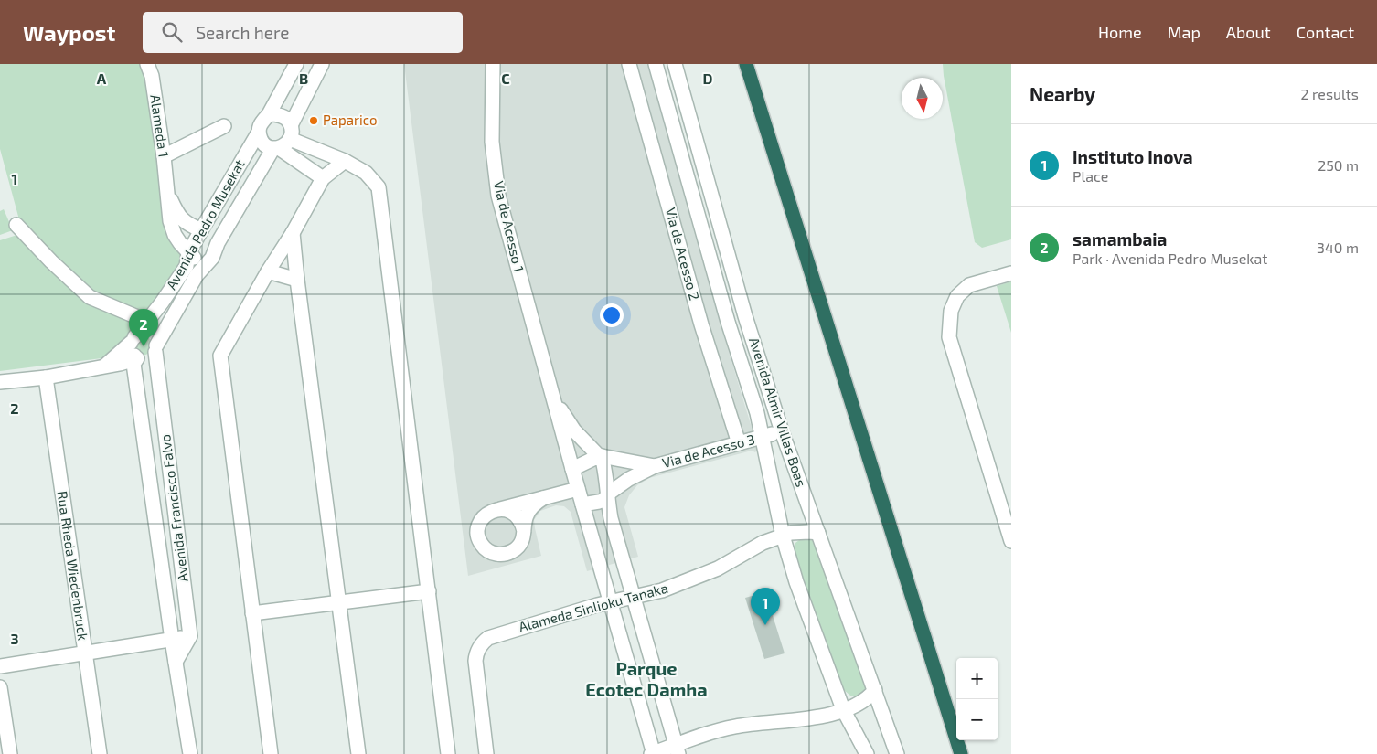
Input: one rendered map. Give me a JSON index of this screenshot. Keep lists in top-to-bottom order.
{
  "streets": {
    "street": [
      "Alameda 1",
      "Avenida Pedro Musekat",
      "Via de Acesso 1",
      "Via de Acesso 2",
      "Avenida Almir Villas Boas",
      "Via de Acesso 3",
      "Avenida Francisco Falvo",
      "Rua Rheda Wiedenbruck",
      "Alameda Sinlioku Tanaka"
    ]
  },
  "crossings": [
    ["Alameda 1", "Avenida Pedro Musekat"],
    ["Avenida Pedro Musekat", "Avenida Francisco Falvo"],
    ["Via de Acesso 2", "Via de Acesso 3"],
    ["Avenida Almir Villas Boas", "Via de Acesso 3"],
    ["Avenida Almir Villas Boas", "Alameda Sinlioku Tanaka"]
  ],
  "districts": ["Parque Ecotec Damha"],
  "places": ["Paparico"],
  "north": "bottom",
  "page": {
    "header": "Waypost",
    "search": "Search here",
    "nav": [
      "Home",
      "Map",
      "About",
      "Contact"
    ],
    "heading": ["Nearby", "2 results"],
    "list": [
      {
        "mark": "1",
        "name": "Instituto Inova",
        "note": "Place",
        "value": "250 m"
      },
      {
        "mark": "2",
        "name": "samambaia",
        "note": "Park · Avenida Pedro Musekat",
        "value": "340 m"
      }
    ],
    "pins": ["2", "1"],
    "map_buttons": ["+", "−"]
  },
  "grid": {
    "columns": [
      "A",
      "B",
      "C",
      "D"
    ],
    "rows": ["1", "2", "3"]
  }
}
